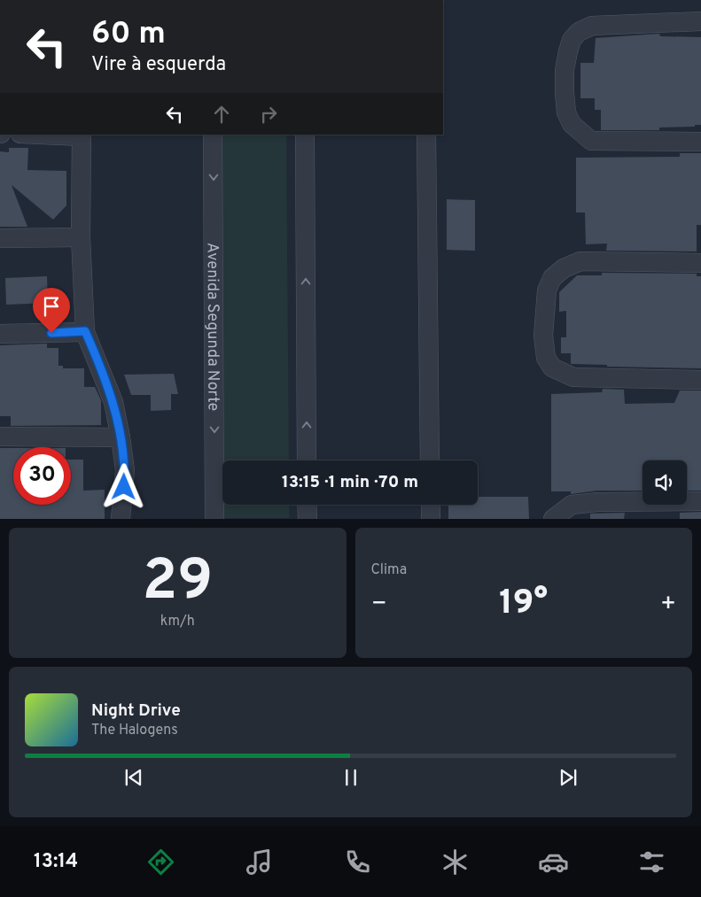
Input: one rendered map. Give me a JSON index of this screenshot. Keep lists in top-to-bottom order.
{
  "streets": {
    "street": ["Avenida Segunda Norte"]
  },
  "page": {
    "turn": ["60 m", "Vire à esquerda"],
    "limit": "30",
    "trip": "13:15 · 1 min · 70 m",
    "tile": [
      ["29", "km/h"],
      "Clima"
    ],
    "heat": ["−", "19°", "+"],
    "song": ["Night Drive", "The Halogens"],
    "tabs": "13:14"
  }
}
